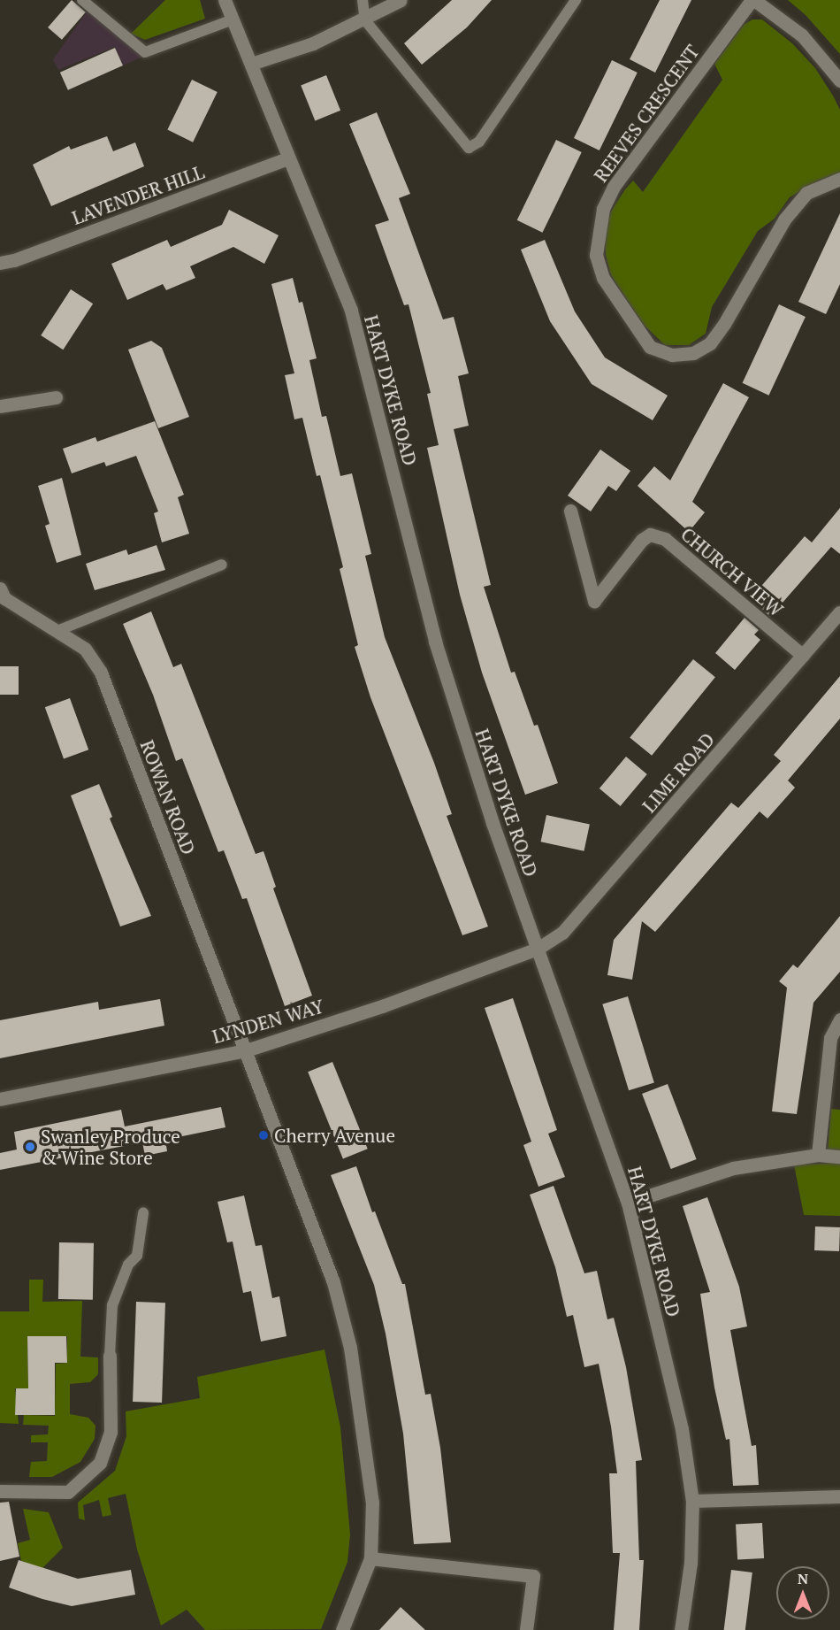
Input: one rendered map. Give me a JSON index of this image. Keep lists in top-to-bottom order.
{
  "streets": {
    "street": [
      "REEVES CRESCENT",
      "LAVENDER HILL",
      "HART DYKE ROAD",
      "CHURCH VIEW",
      "LIME ROAD",
      "ROWAN ROAD",
      "LYNDEN WAY"
    ]
  },
  "crossings": [
    ["LAVENDER HILL", "HART DYKE ROAD"],
    ["HART DYKE ROAD", "LIME ROAD"],
    ["HART DYKE ROAD", "LYNDEN WAY"],
    ["CHURCH VIEW", "LIME ROAD"],
    ["LIME ROAD", "LYNDEN WAY"],
    ["ROWAN ROAD", "LYNDEN WAY"]
  ],
  "places": ["Cherry Avenue", "Swanley Produce & Wine Store"],
  "north": "top"
}
